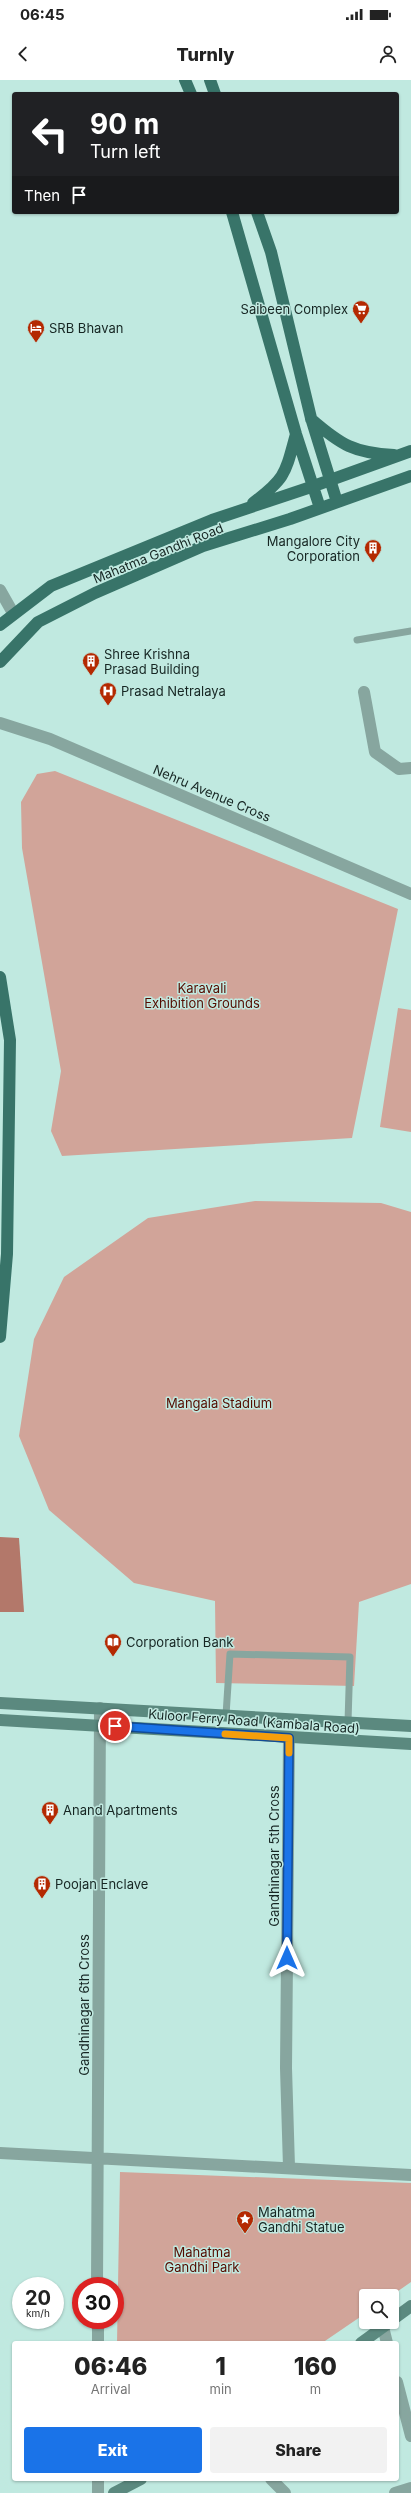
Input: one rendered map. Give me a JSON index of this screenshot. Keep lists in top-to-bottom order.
{
  "streets": {
    "main road": ["Mahatma Gandhi Road", "Kuloor Ferry Road (Kambala Road)"],
    "street": ["Nehru Avenue Cross", "Gandhinagar 5th Cross", "Gandhinagar 6th Cross"]
  },
  "crossings": [
    ["Kuloor Ferry Road (Kambala Road)", "Gandhinagar 5th Cross"],
    ["Kuloor Ferry Road (Kambala Road)", "Gandhinagar 6th Cross"]
  ],
  "parks": ["Karavali Exhibition Grounds", "Mangala Stadium", "Mahatma Gandhi Park"],
  "places": {
    "supermarket": ["Saibeen Complex"],
    "hotel": ["SRB Bhavan"],
    "building": [
      "Mangalore City Corporation",
      "Shree Krishna Prasad Building",
      "Anand Apartments",
      "Poojan Enclave"
    ],
    "hospital": ["Prasad Netralaya"],
    "library": ["Corporation Bank"],
    "place": ["Mahatma Gandhi Statue"]
  },
  "page": {
    "status": "06:45",
    "header": "Turnly",
    "turn": ["90 m", "Turn left"],
    "then": "Then",
    "speed": "20 km/h",
    "limit": "30",
    "eta": [
      "06:46",
      "Arrival",
      "1",
      "min",
      "160",
      "m"
    ],
    "buttons": ["Exit", "Share"]
  }
}
